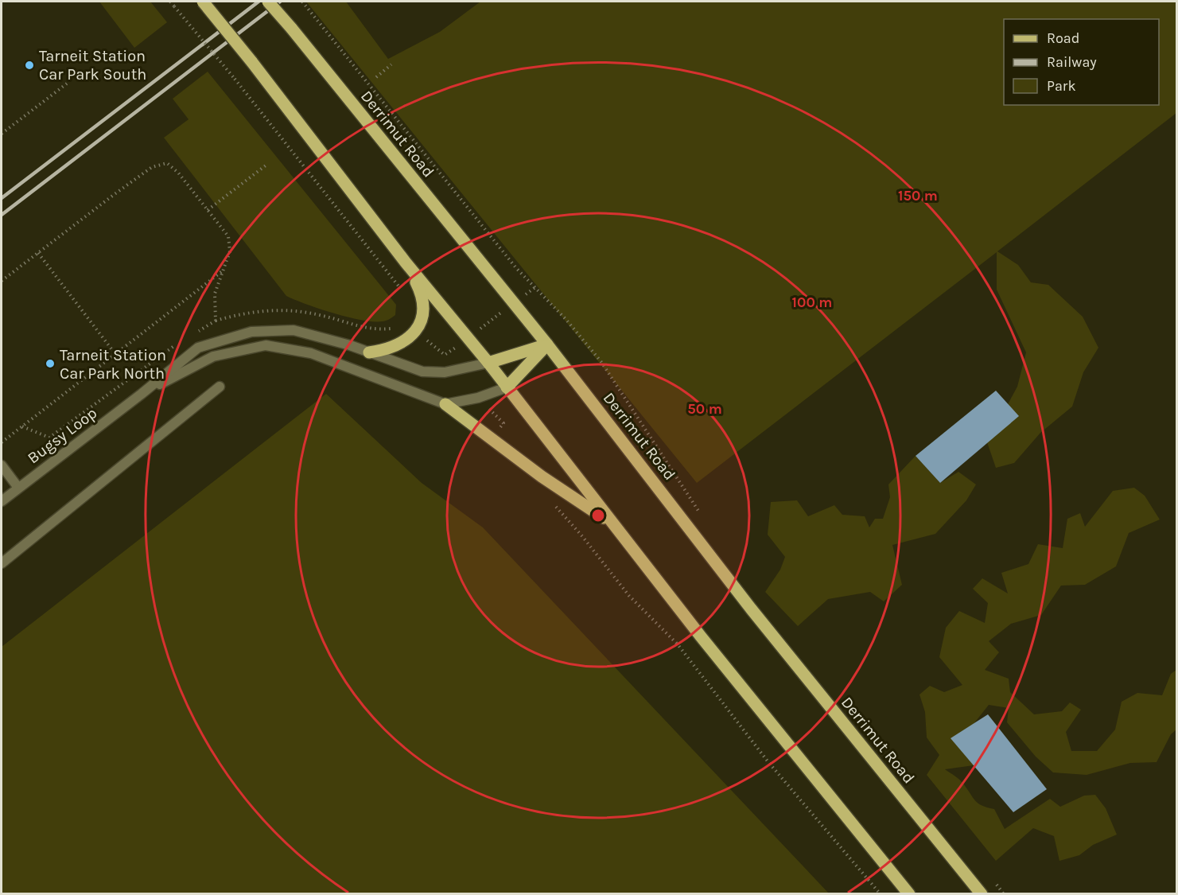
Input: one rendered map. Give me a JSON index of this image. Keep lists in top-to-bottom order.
{
  "streets": {
    "main road": ["Derrimut Road"],
    "lane": ["Bugsy Loop"]
  },
  "places": ["Tarneit Station Car Park South", "Tarneit Station Car Park North"],
  "legend": ["Road", "Railway", "Park"],
  "rings": ["150 m", "100 m", "50 m"]
}
